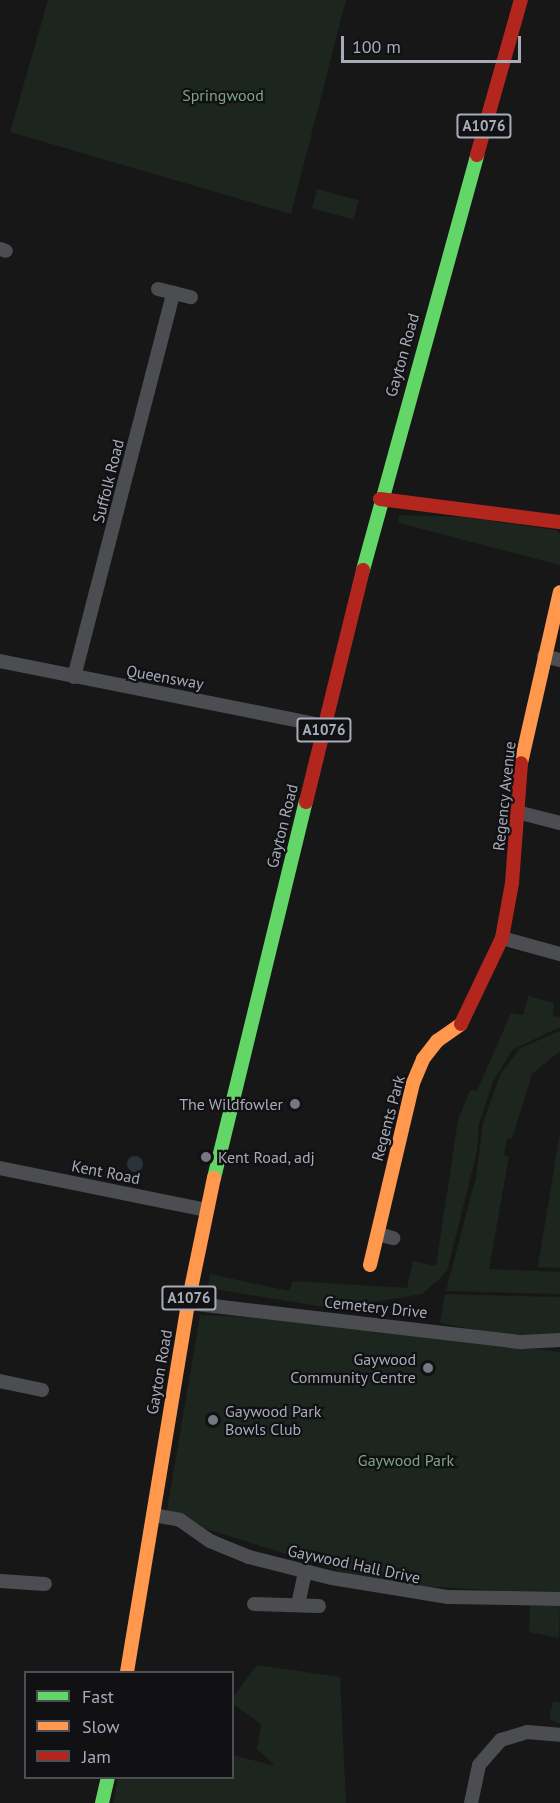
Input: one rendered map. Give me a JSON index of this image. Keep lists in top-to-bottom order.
{
  "streets": {
    "main road": [
      "A1076",
      "Gayton Road",
      "Regency Avenue",
      "Regents Park"
    ],
    "street": [
      "Suffolk Road",
      "Queensway",
      "Kent Road",
      "Cemetery Drive",
      "Gaywood Hall Drive"
    ]
  },
  "crossings": [
    ["Gayton Road", "Queensway"],
    ["Gayton Road", "Kent Road"],
    ["Gayton Road", "Cemetery Drive"],
    ["Gayton Road", "Gaywood Hall Drive"],
    ["Suffolk Road", "Queensway"],
    ["Regency Avenue", "Regents Park"]
  ],
  "parks": ["Springwood", "Gaywood Park"],
  "places": [
    "The Wildfowler",
    "Kent Road, adj",
    "Gaywood Community Centre",
    "Gaywood Park Bowls Club"
  ],
  "legend": ["Fast", "Slow", "Jam"],
  "scale_bar": "100 m"
}
